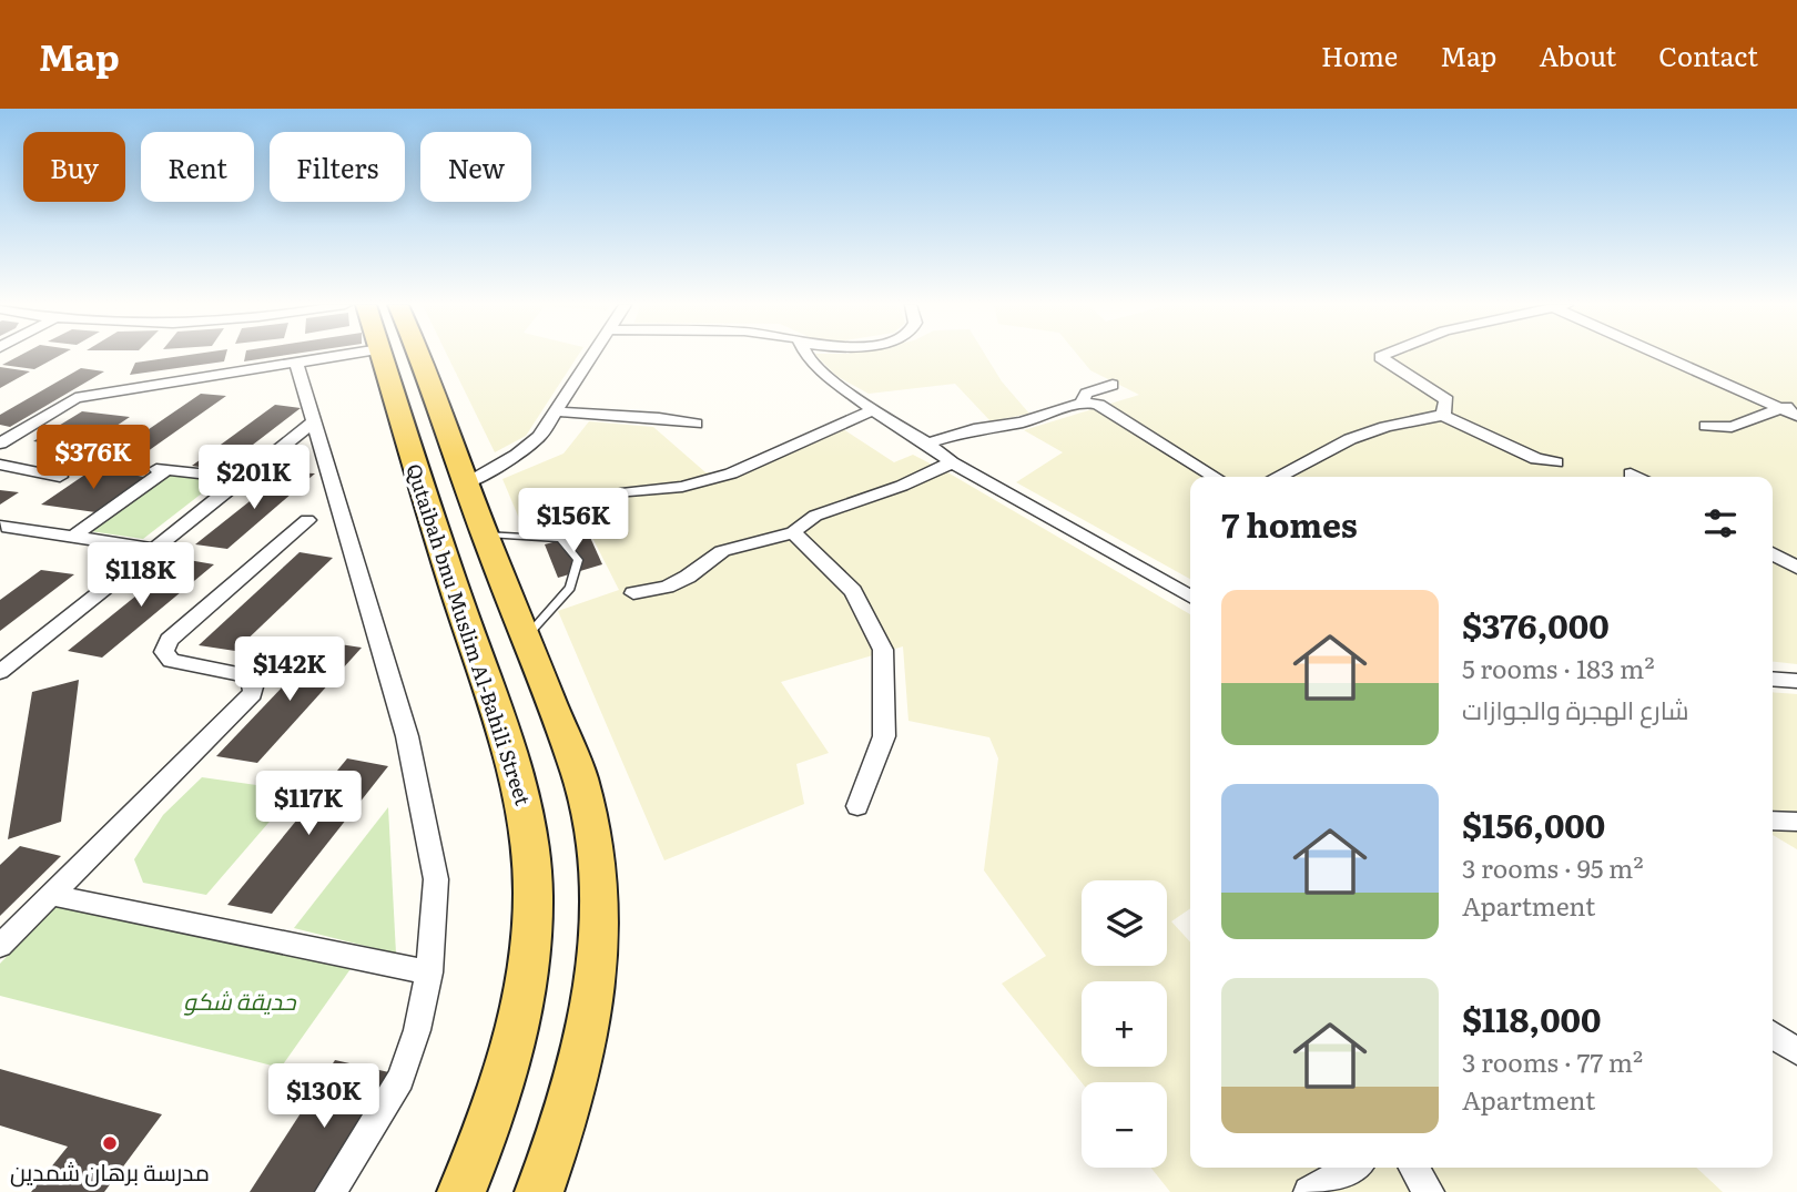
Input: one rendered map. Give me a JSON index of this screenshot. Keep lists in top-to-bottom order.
{
  "streets": {
    "main road": ["Qutaibah bnu Muslim Al-Bahili Street"]
  },
  "parks": ["حديقة شكو"],
  "places": ["مدرسة برهان شمدين"],
  "page": {
    "header": "Map",
    "nav": [
      "Home",
      "Map",
      "About",
      "Contact"
    ],
    "chip": [
      "Buy",
      "Rent",
      "Filters",
      "New"
    ],
    "price": [
      "$376K",
      "$201K",
      "$156K",
      "$118K",
      "$142K",
      "$117K",
      "$130K"
    ],
    "heading": "7 homes",
    "list": [
      {
        "name": "$376,000",
        "note": "5 rooms · 183 m² · شارع الهجرة والجوازات"
      },
      {
        "name": "$156,000",
        "note": "3 rooms · 95 m² · Apartment"
      },
      {
        "name": "$118,000",
        "note": "3 rooms · 77 m² · Apartment"
      }
    ],
    "map_buttons": ["+", "−"]
  }
}
